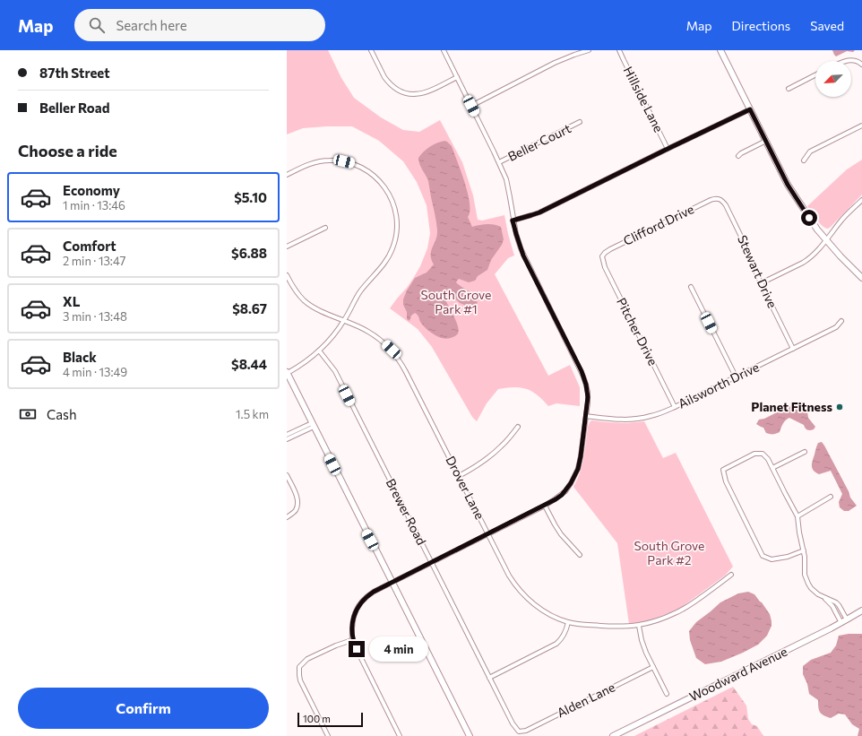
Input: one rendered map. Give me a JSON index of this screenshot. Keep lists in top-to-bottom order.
{
  "streets": {
    "main road": ["Woodward Avenue"],
    "street": [
      "Hillside Lane",
      "Beller Court",
      "Clifford Drive",
      "Stewart Drive",
      "Pitcher Drive",
      "Ailsworth Drive",
      "Drover Lane",
      "Brewer Road",
      "Alden Lane"
    ]
  },
  "crossings": [
    ["Clifford Drive", "Stewart Drive"],
    ["Clifford Drive", "Pitcher Drive"],
    ["Stewart Drive", "Ailsworth Drive"],
    ["Pitcher Drive", "Ailsworth Drive"],
    ["Brewer Road", "Alden Lane"]
  ],
  "parks": ["South Grove Park #1", "South Grove Park #2"],
  "places": ["Planet Fitness"],
  "scale_bar": "100 m",
  "north": "bottom left",
  "page": {
    "header": "Map",
    "search": "Search here",
    "nav": ["Map", "Directions", "Saved"],
    "banner": ["87th Street", "Beller Road"],
    "heading": "Choose a ride",
    "list": [
      {
        "name": "Economy",
        "note": "1 min · 13:46",
        "value": "$5.10"
      },
      {
        "name": "Comfort",
        "note": "2 min · 13:47",
        "value": "$6.88"
      },
      {
        "name": "XL",
        "note": "3 min · 13:48",
        "value": "$8.67"
      },
      {
        "name": "Black",
        "note": "4 min · 13:49",
        "value": "$8.44"
      }
    ],
    "pay": ["Cash", "1.5 km"],
    "bubble": "4 min",
    "buttons": "Confirm",
    "scale": "100 m"
  }
}
